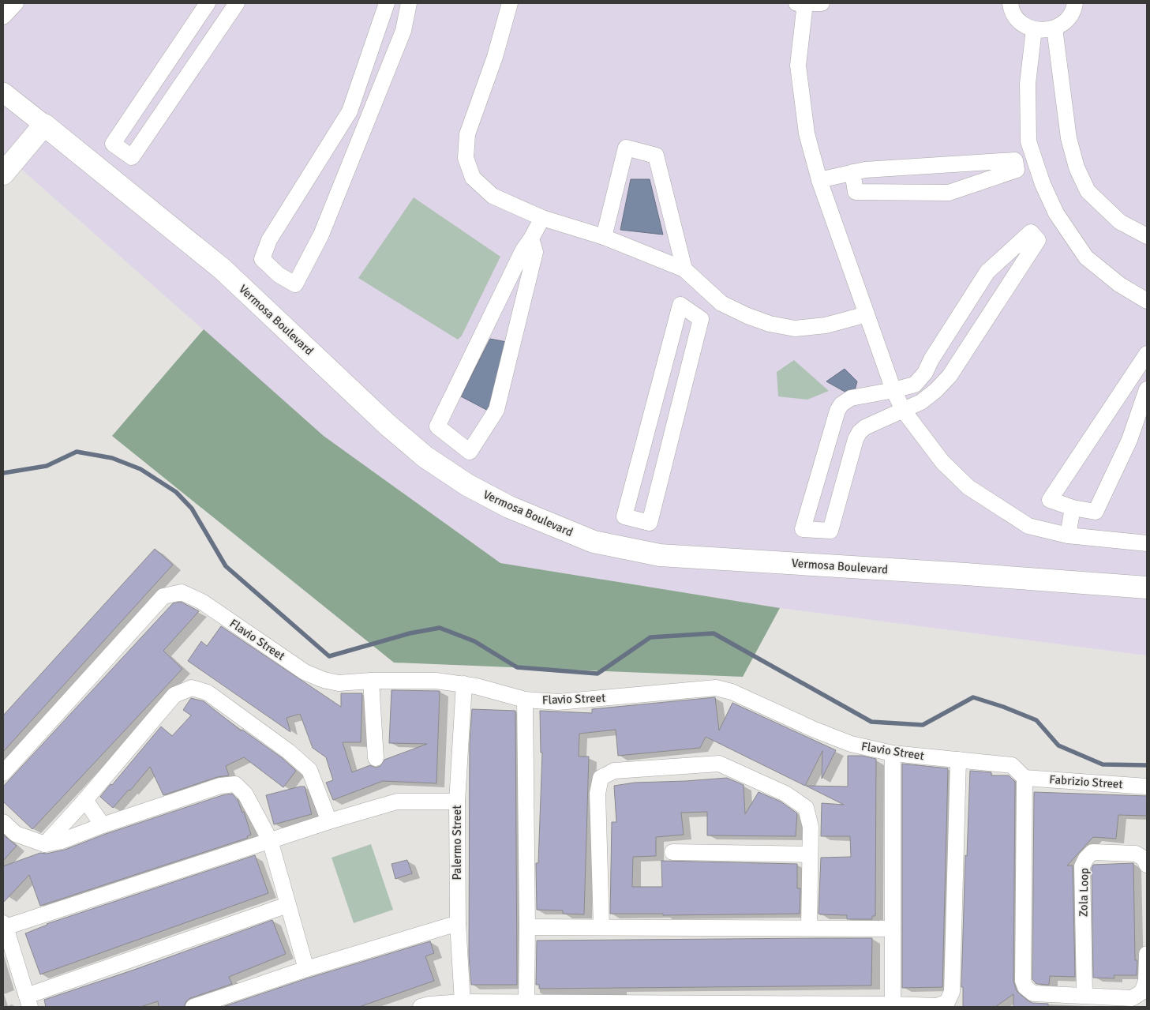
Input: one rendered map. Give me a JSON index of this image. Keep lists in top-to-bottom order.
{
  "streets": {
    "main road": ["Vermosa Boulevard"],
    "street": [
      "Flavio Street",
      "Fabrizio Street",
      "Palermo Street",
      "Zola Loop"
    ]
  },
  "crossings": [
    ["Flavio Street", "Fabrizio Street"],
    ["Flavio Street", "Palermo Street"]
  ]
}
